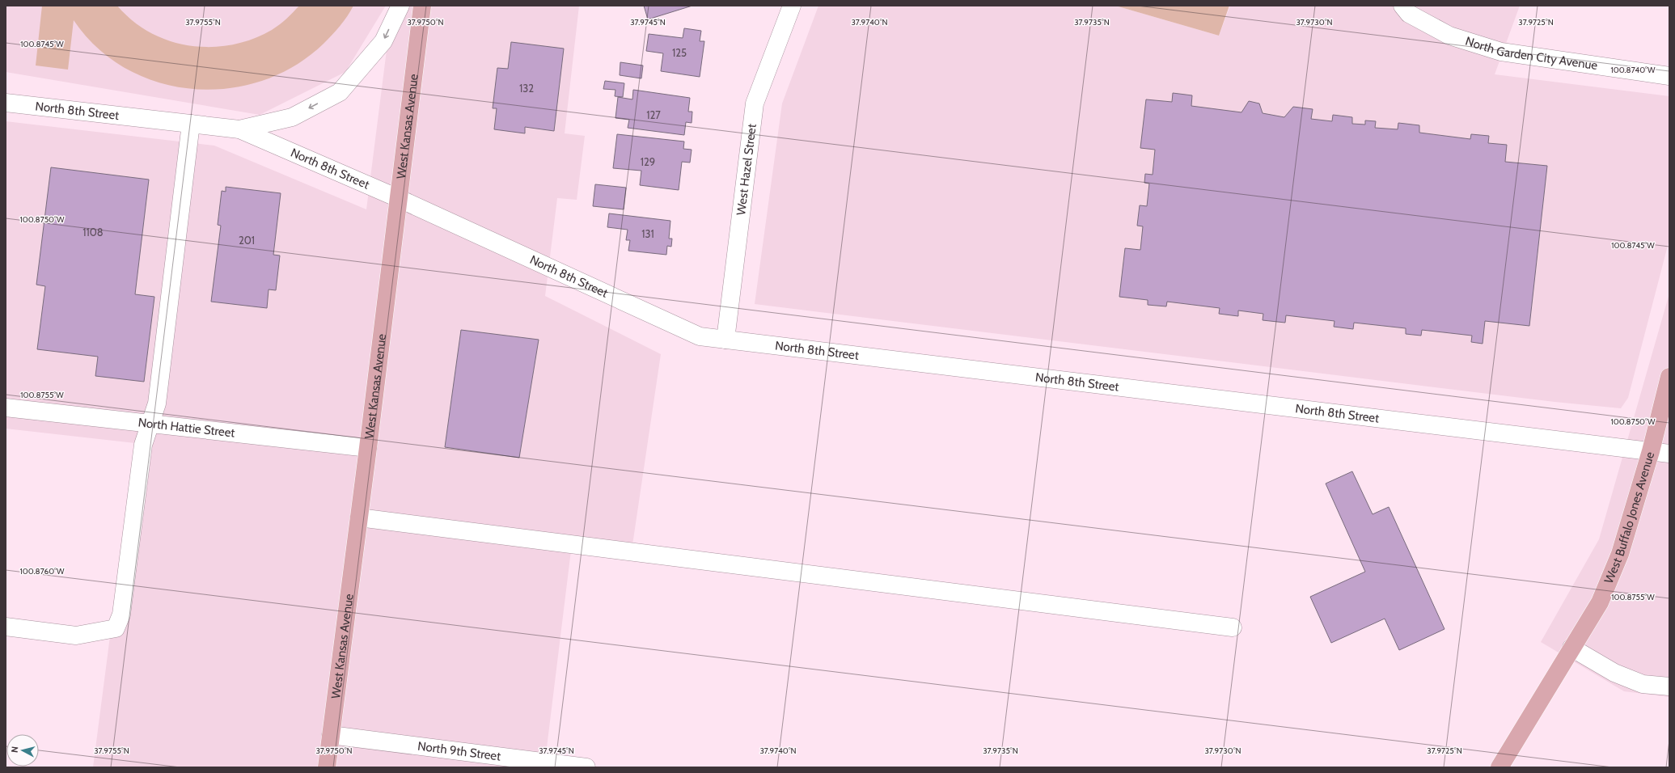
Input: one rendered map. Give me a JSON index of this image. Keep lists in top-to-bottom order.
{
  "streets": {
    "main road": ["West Kansas Avenue", "West Buffalo Jones Avenue"],
    "street": [
      "North Garden City Avenue",
      "North 8th Street",
      "West Hazel Street",
      "North Hattie Street",
      "North 9th Street"
    ]
  },
  "crossings": [
    ["North 8th Street", "West Kansas Avenue"],
    ["North 8th Street", "West Hazel Street"],
    ["North 8th Street", "West Buffalo Jones Avenue"],
    ["West Kansas Avenue", "North Hattie Street"],
    ["West Kansas Avenue", "North 9th Street"]
  ],
  "house_numbers": [
    "125",
    "132",
    "127",
    "129",
    "1108",
    "131",
    "201"
  ],
  "north": "left",
  "coordinates": [
    "37.9755°N",
    "37.9750°N",
    "37.9745°N",
    "37.9740°N",
    "37.9735°N",
    "37.9730°N",
    "37.9725°N",
    "100.8745°W",
    "100.8740°W",
    "100.8750°W",
    "100.8755°W",
    "100.8760°W"
  ]
}
